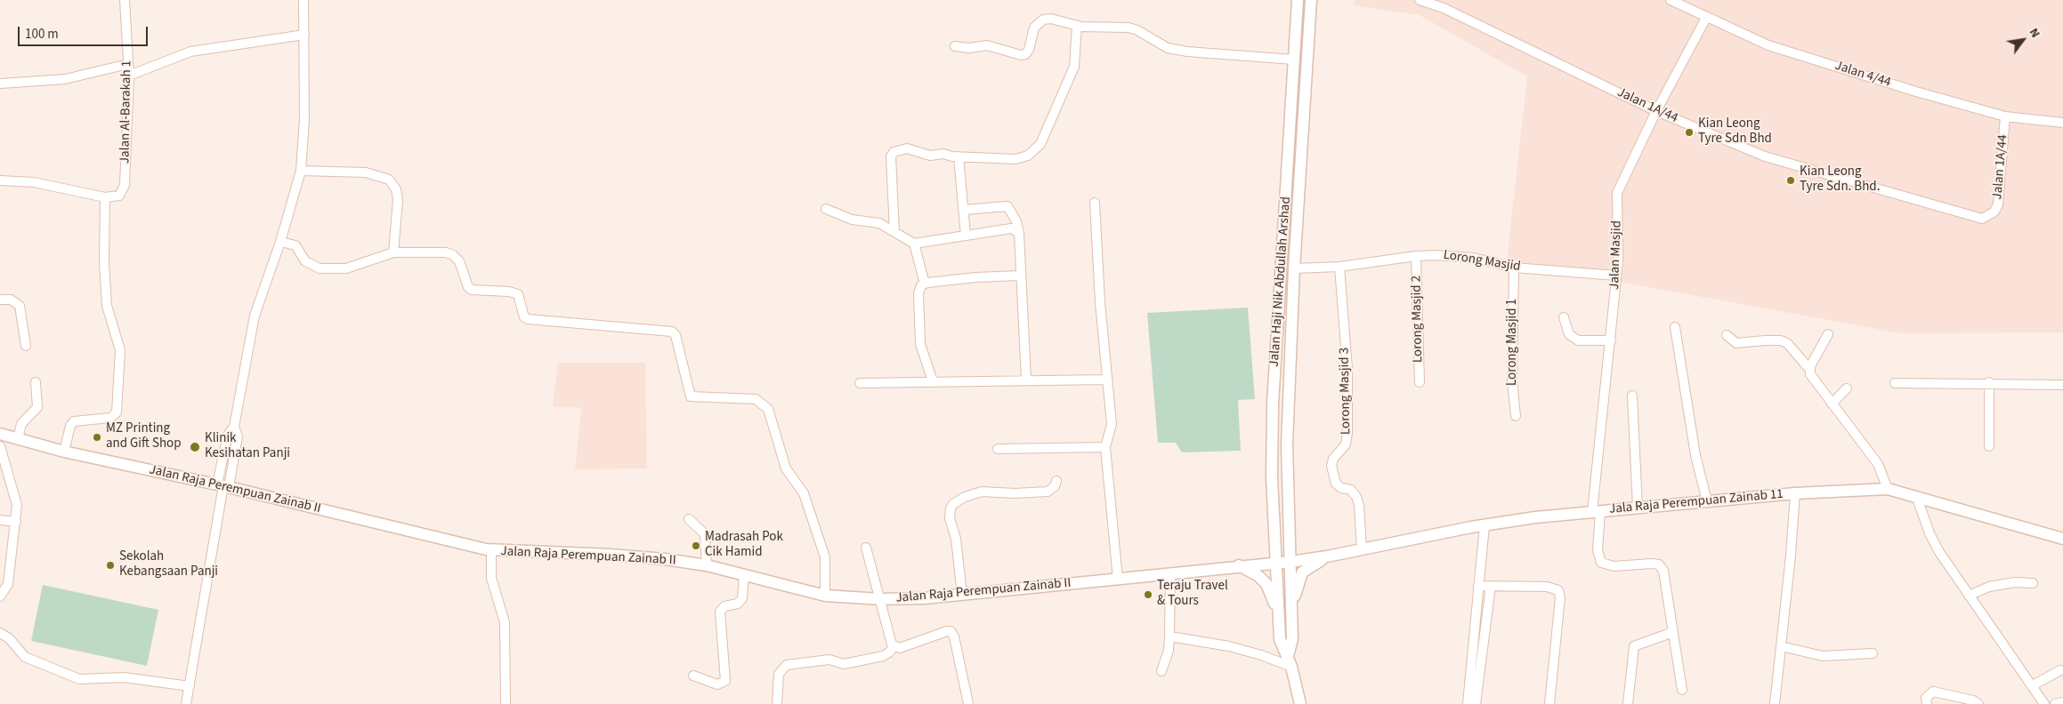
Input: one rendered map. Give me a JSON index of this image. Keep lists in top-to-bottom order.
{
  "streets": {
    "main road": ["Jalan Haji Nik Abdullah Arshad", "Jalan Raja Perempuan Zainab II", "Jala Raja Perempuan Zainab 11"],
    "street": [
      "Jalan 4/44",
      "Jalan 1A/44",
      "Jalan Al-Barakah 1",
      "Jalan Masjid",
      "Lorong Masjid",
      "Lorong Masjid 2",
      "Lorong Masjid 1",
      "Lorong Masjid 3"
    ]
  },
  "crossings": [
    ["Jalan 4/44", "Jalan 1A/44"],
    ["Jalan 4/44", "Jalan Masjid"],
    ["Jalan 1A/44", "Jalan Masjid"],
    ["Jalan Masjid", "Lorong Masjid"],
    ["Jalan Masjid", "Jala Raja Perempuan Zainab 11"],
    ["Lorong Masjid", "Jalan Haji Nik Abdullah Arshad"],
    ["Lorong Masjid", "Lorong Masjid 2"],
    ["Lorong Masjid", "Lorong Masjid 1"],
    ["Lorong Masjid", "Lorong Masjid 3"],
    ["Jalan Haji Nik Abdullah Arshad", "Jalan Raja Perempuan Zainab II"],
    ["Lorong Masjid 3", "Jala Raja Perempuan Zainab 11"],
    ["Jalan Raja Perempuan Zainab II", "Jala Raja Perempuan Zainab 11"]
  ],
  "places": [
    "Kian Leong Tyre Sdn Bhd",
    "Kian Leong Tyre Sdn. Bhd.",
    "MZ Printing and Gift Shop",
    "Klinik Kesihatan Panji",
    "Madrasah Pok Cik Hamid",
    "Sekolah Kebangsaan Panji",
    "Teraju Travel & Tours"
  ],
  "scale_bar": "100 m",
  "north": "top right"
}
